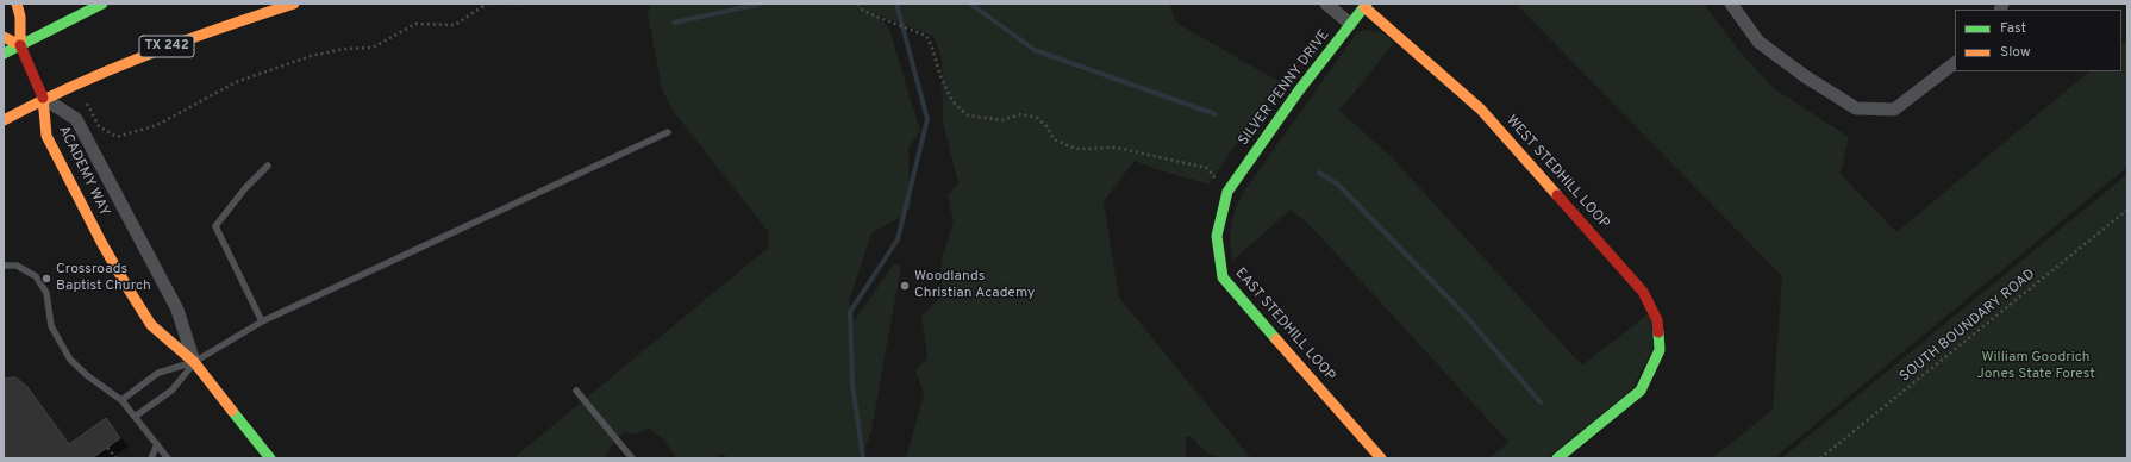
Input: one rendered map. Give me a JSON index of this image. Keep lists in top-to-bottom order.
{
  "streets": {
    "street": [
      "TX 242",
      "SILVER PENNY DRIVE",
      "ACADEMY WAY",
      "WEST STEDHILL LOOP",
      "EAST STEDHILL LOOP"
    ],
    "path": ["SOUTH BOUNDARY ROAD"]
  },
  "crossings": [
    ["TX 242", "ACADEMY WAY"],
    ["SILVER PENNY DRIVE", "WEST STEDHILL LOOP"],
    ["SILVER PENNY DRIVE", "EAST STEDHILL LOOP"]
  ],
  "parks": ["William Goodrich Jones State Forest"],
  "places": ["Crossroads Baptist Church", "Woodlands Christian Academy"],
  "legend": ["Fast", "Slow"]
}
